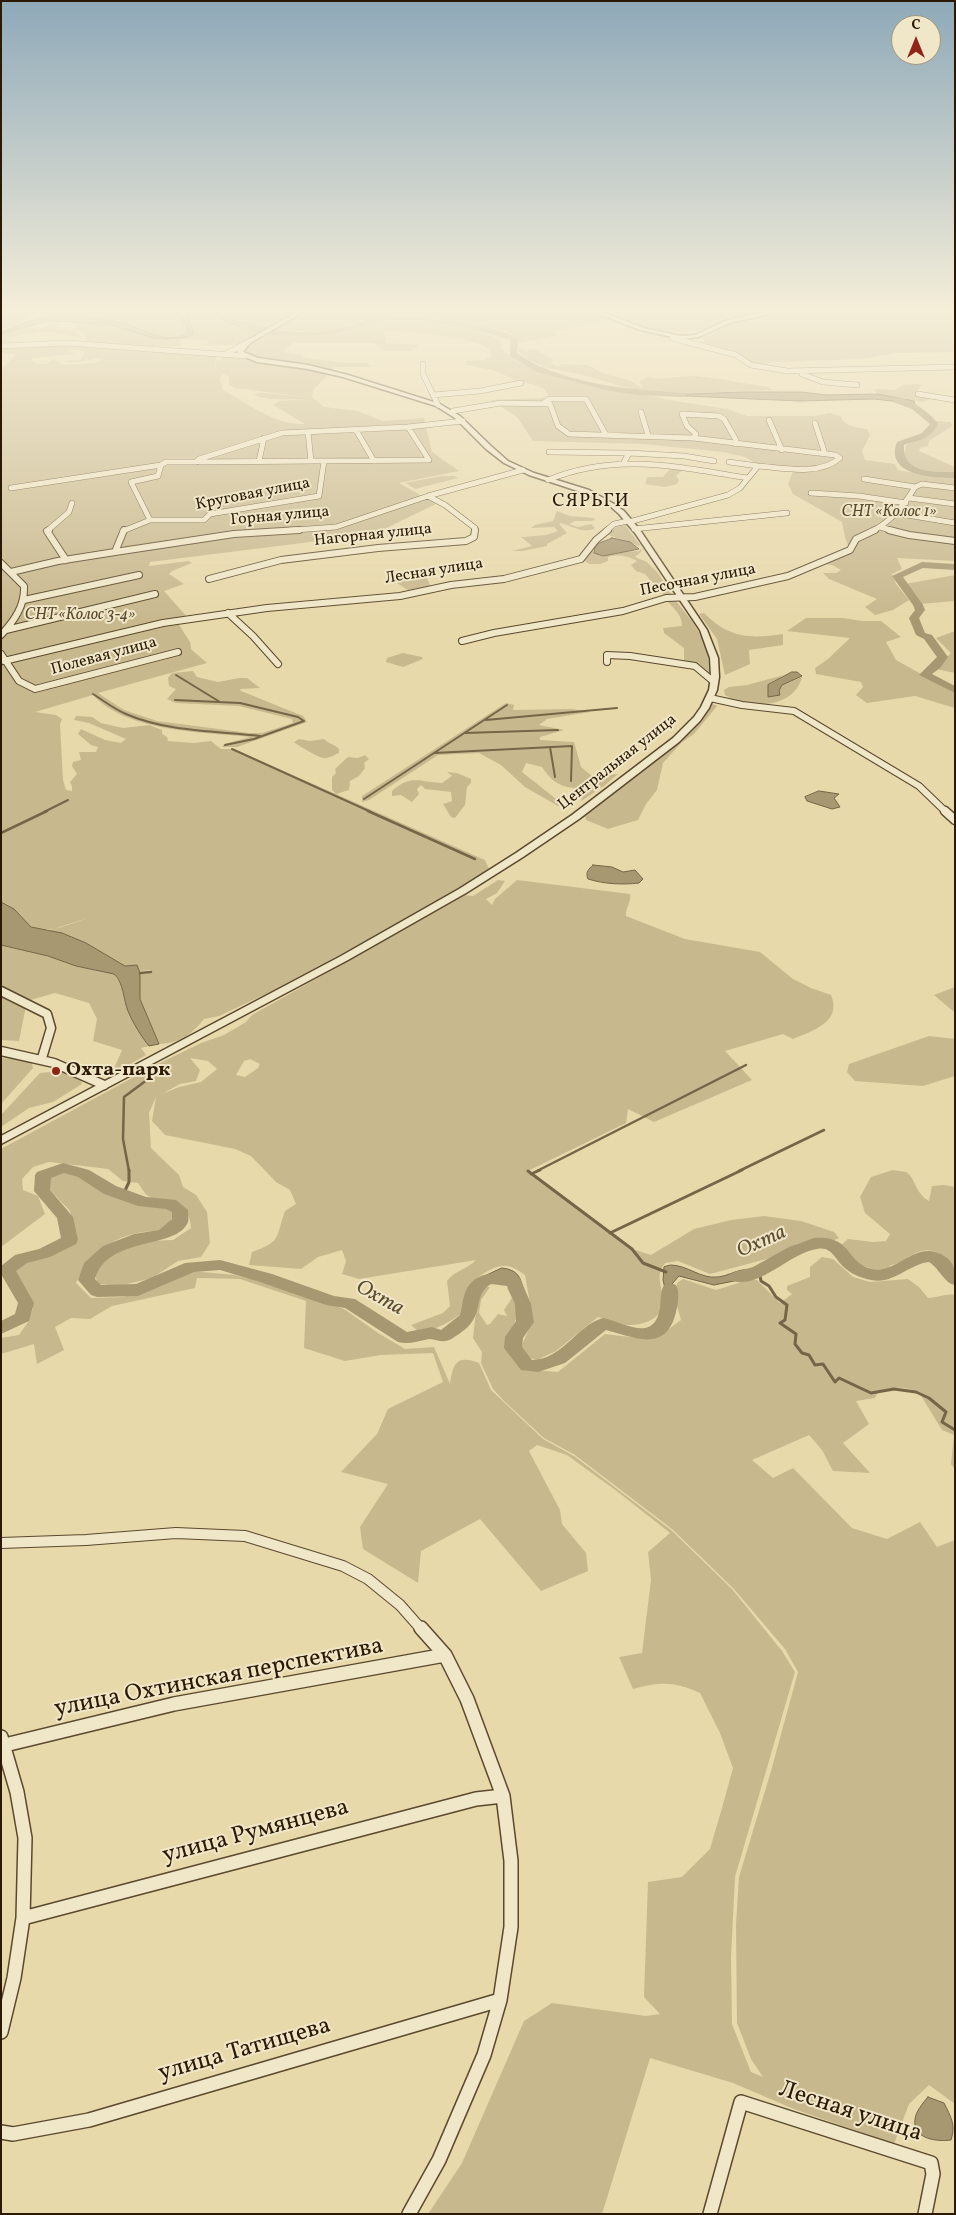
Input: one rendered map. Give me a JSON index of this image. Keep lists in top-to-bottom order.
{
  "streets": {
    "street": [
      "Круговая улица",
      "Горная улица",
      "Нагорная улица",
      "Лесная улица",
      "Песочная улица",
      "Полевая улица",
      "Центральная улица",
      "улица Охтинская перспектива",
      "улица Румянцева",
      "улица Татищева"
    ]
  },
  "crossings": [
    ["Горная улица", "Нагорная улица"],
    ["Горная улица", "Центральная улица"],
    ["Лесная улица", "Полевая улица"],
    ["Лесная улица", "Центральная улица"],
    ["Песочная улица", "Центральная улица"]
  ],
  "districts": ["СЯРЬГИ"],
  "water": ["Охта"],
  "parks": ["СНТ «Колос 1»", "СНТ «Колос 3-4»"],
  "places": ["Охта-парк"],
  "north": "top"
}
